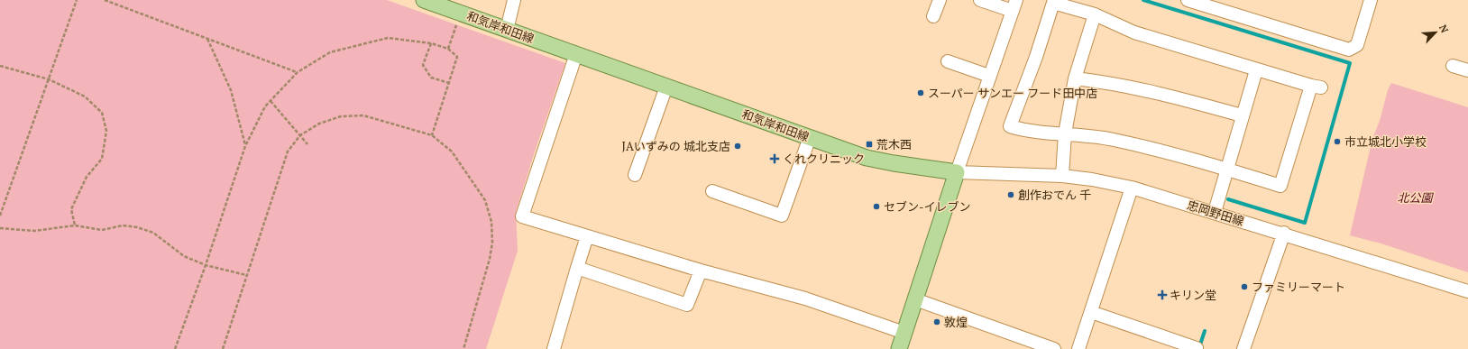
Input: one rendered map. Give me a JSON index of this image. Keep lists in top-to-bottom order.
{
  "streets": {
    "main road": ["和気岸和田線"],
    "street": ["忠岡野田線"]
  },
  "crossings": [
    ["和気岸和田線", "忠岡野田線"]
  ],
  "parks": ["北公園"],
  "places": {
    "other": [
      "スーパー サンエー フード田中店",
      "市立城北小学校",
      "JAいずみの 城北支店",
      "創作おでん 千",
      "セブン-イレブン",
      "ファミリーマート",
      "敦煌"
    ],
    "transit": ["荒木西"],
    "health": ["くれクリニック", "キリン堂"]
  },
  "north": "top right"
}
